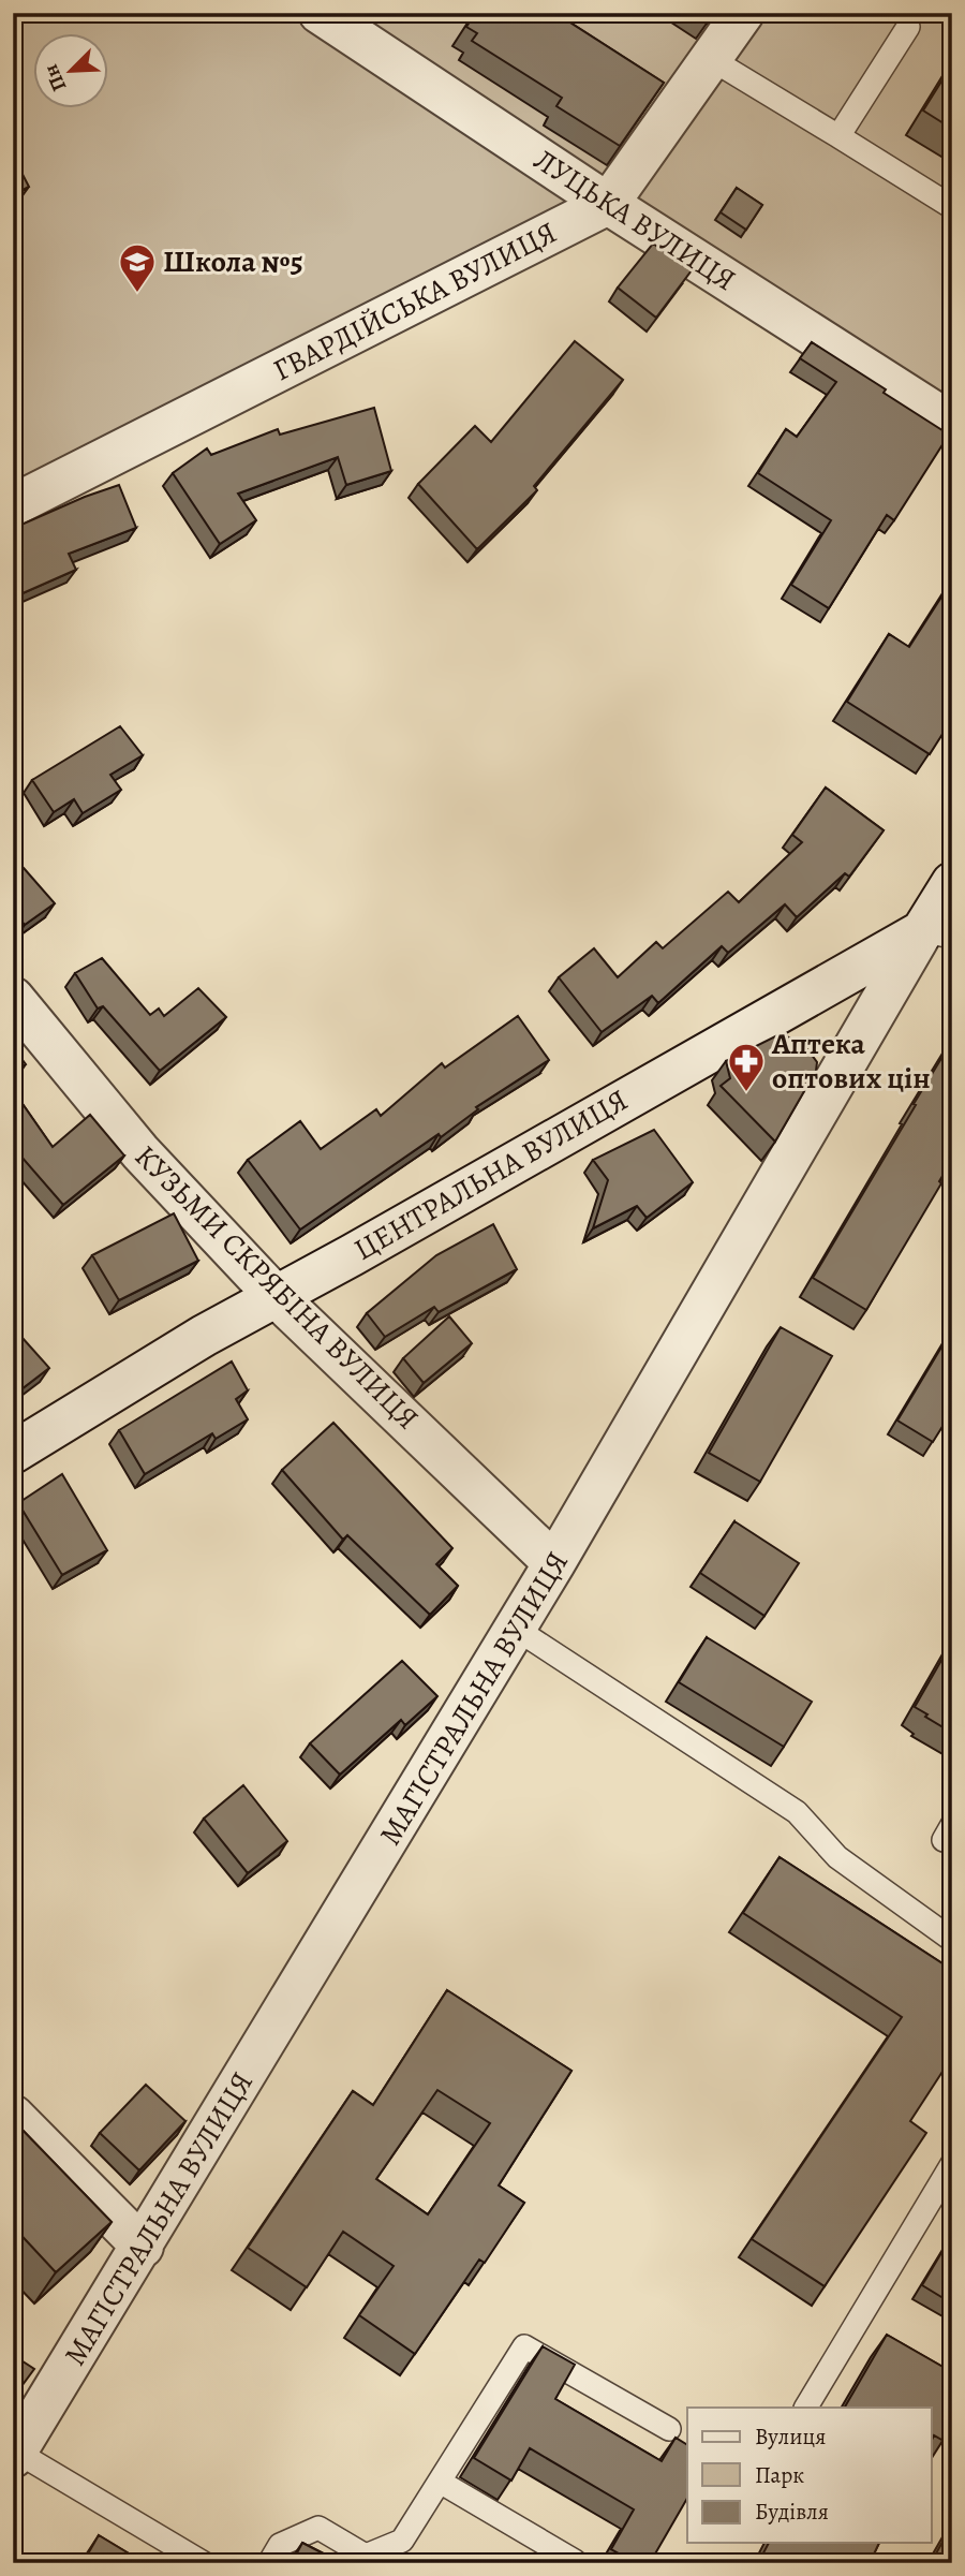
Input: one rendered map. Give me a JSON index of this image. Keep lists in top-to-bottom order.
{
  "streets": {
    "street": [
      "ЛУЦЬКА ВУЛИЦЯ",
      "ГВАРДІЙСЬКА ВУЛИЦЯ",
      "ЦЕНТРАЛЬНА ВУЛИЦЯ",
      "КУЗЬМИ СКРЯБІНА ВУЛИЦЯ",
      "МАГІСТРАЛЬНА ВУЛИЦЯ"
    ]
  },
  "crossings": [
    ["ЛУЦЬКА ВУЛИЦЯ", "ГВАРДІЙСЬКА ВУЛИЦЯ"],
    ["ЦЕНТРАЛЬНА ВУЛИЦЯ", "КУЗЬМИ СКРЯБІНА ВУЛИЦЯ"],
    ["ЦЕНТРАЛЬНА ВУЛИЦЯ", "МАГІСТРАЛЬНА ВУЛИЦЯ"],
    ["КУЗЬМИ СКРЯБІНА ВУЛИЦЯ", "МАГІСТРАЛЬНА ВУЛИЦЯ"]
  ],
  "places": {
    "school or university": ["Школа №5"],
    "pharmacy": ["Аптека оптових цін"]
  },
  "legend": ["Вулиця", "Парк", "Будівля"],
  "north": "bottom left"
}
